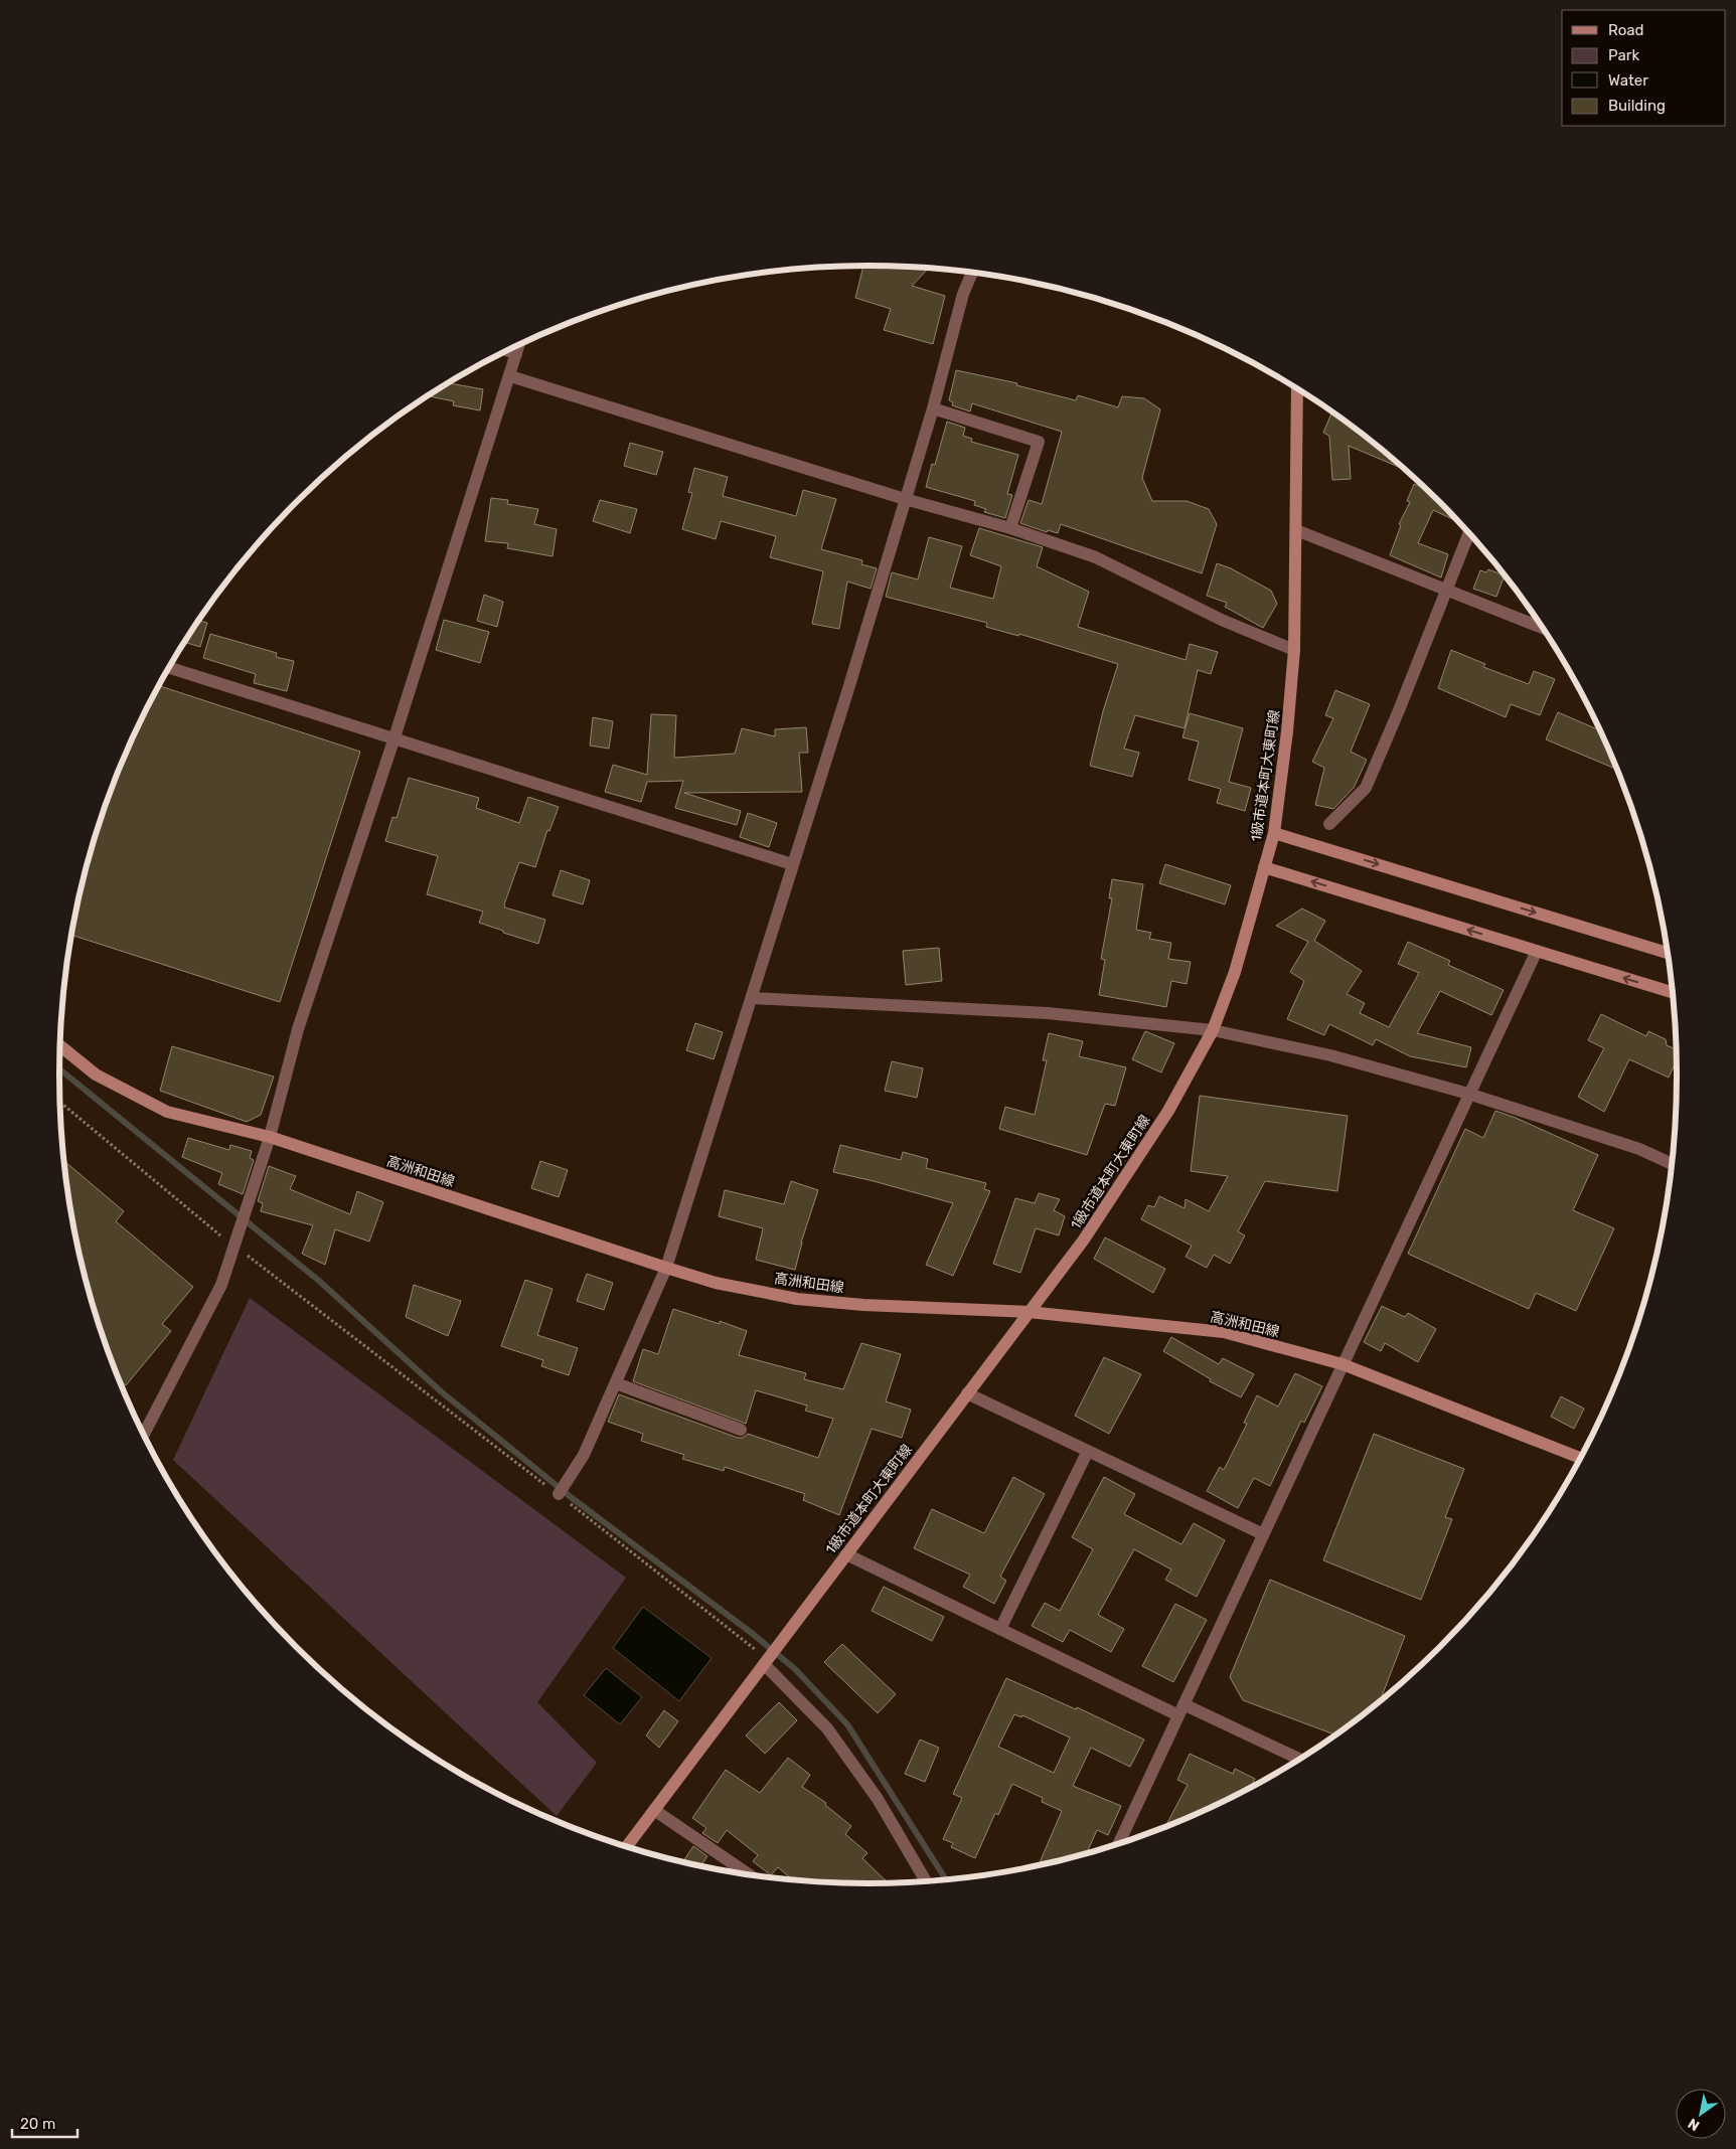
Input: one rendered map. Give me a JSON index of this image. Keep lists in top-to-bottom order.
{
  "streets": {
    "street": ["1級市道本町大東町線", "高洲和田線"]
  },
  "crossings": [
    ["1級市道本町大東町線", "高洲和田線"]
  ],
  "legend": [
    "Road",
    "Park",
    "Water",
    "Building"
  ],
  "scale_bar": "20 m",
  "north": "bottom left"
}
